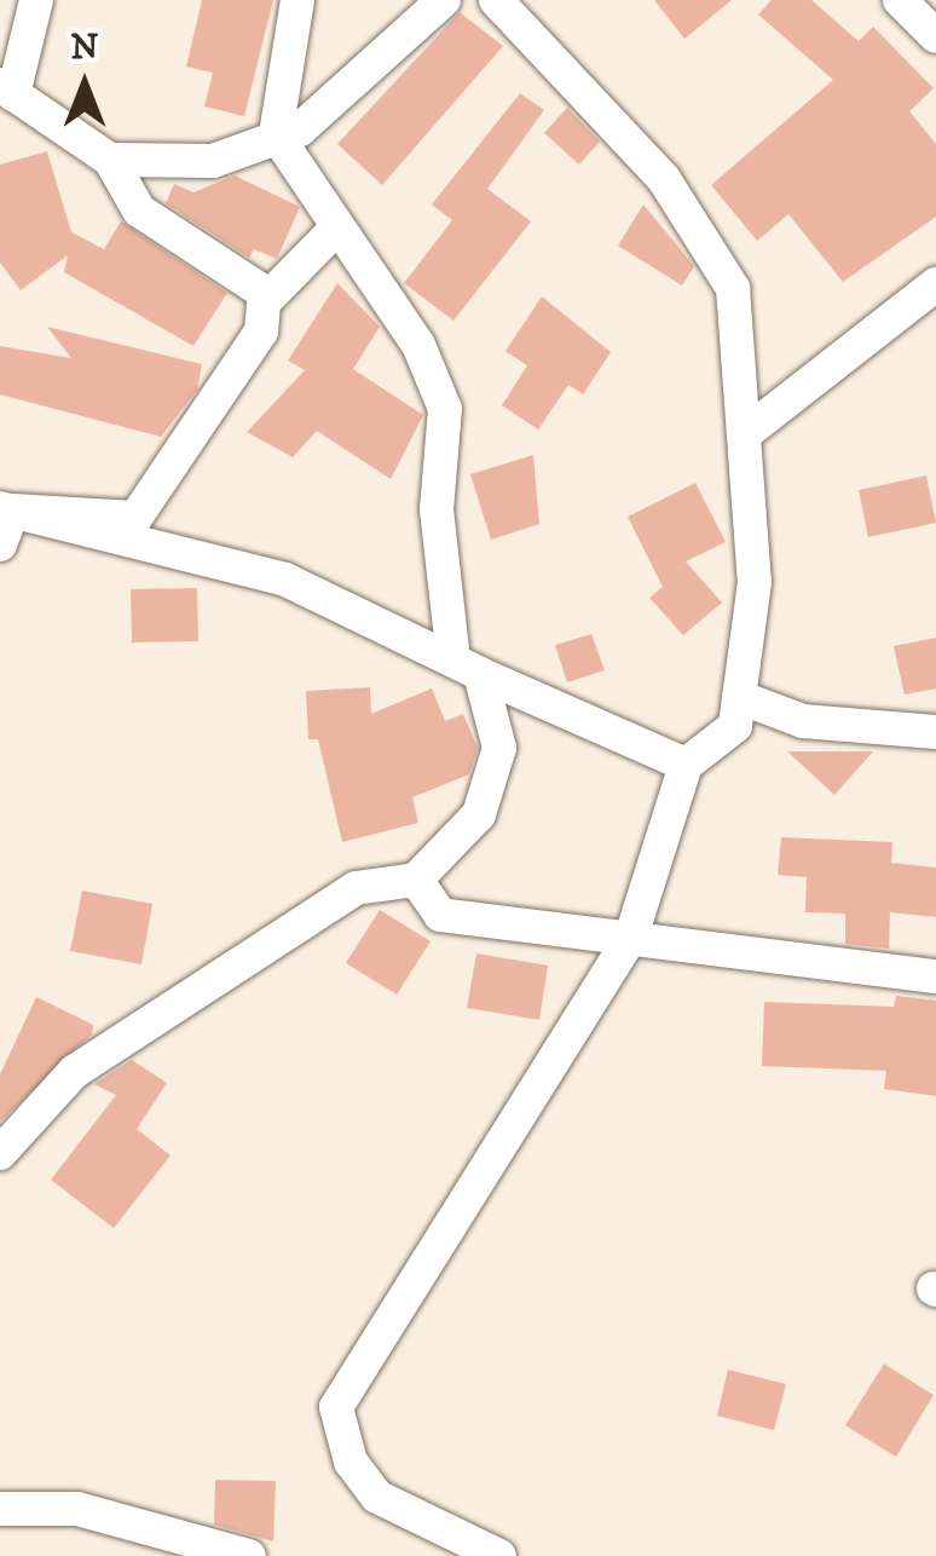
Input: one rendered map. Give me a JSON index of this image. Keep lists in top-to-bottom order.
{
  "north": "top"
}
